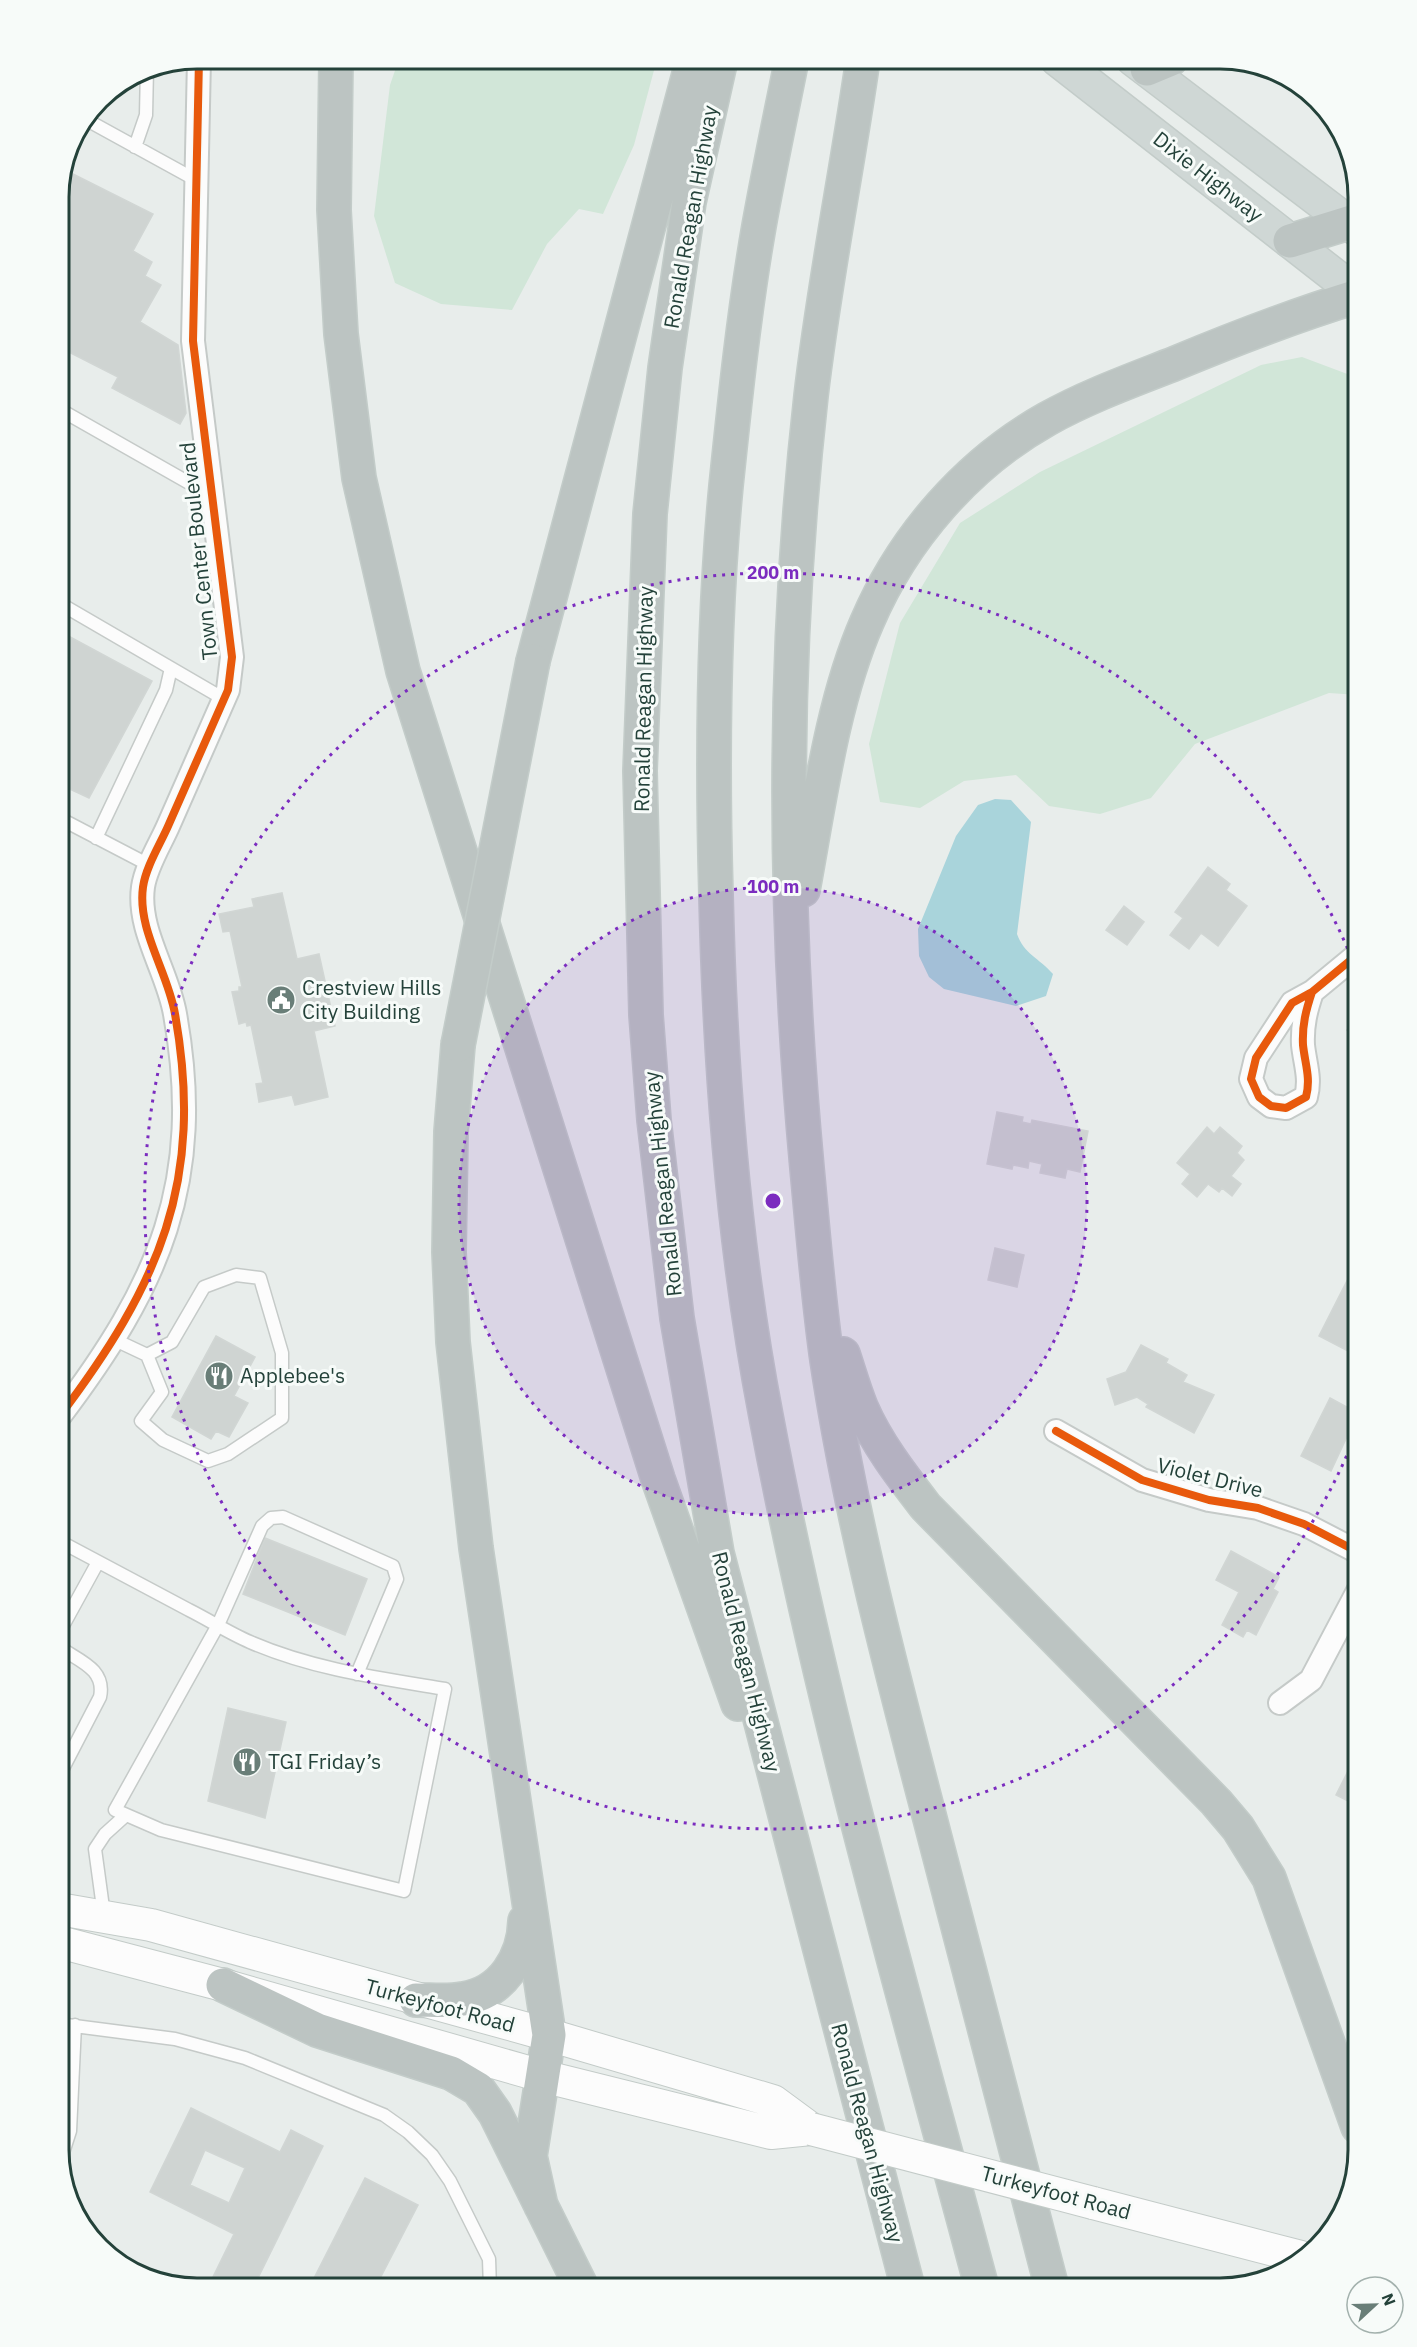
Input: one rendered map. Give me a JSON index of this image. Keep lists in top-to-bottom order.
{
  "streets": {
    "highway": ["Ronald Reagan Highway"],
    "main road": ["Dixie Highway", "Turkeyfoot Road"],
    "street": ["Town Center Boulevard", "Violet Drive"]
  },
  "places": {
    "public building": ["Crestview Hills City Building"],
    "restaurant": ["Applebee's", "TGI Friday’s"]
  },
  "north": "right",
  "rings": ["200 m", "100 m"]
}
